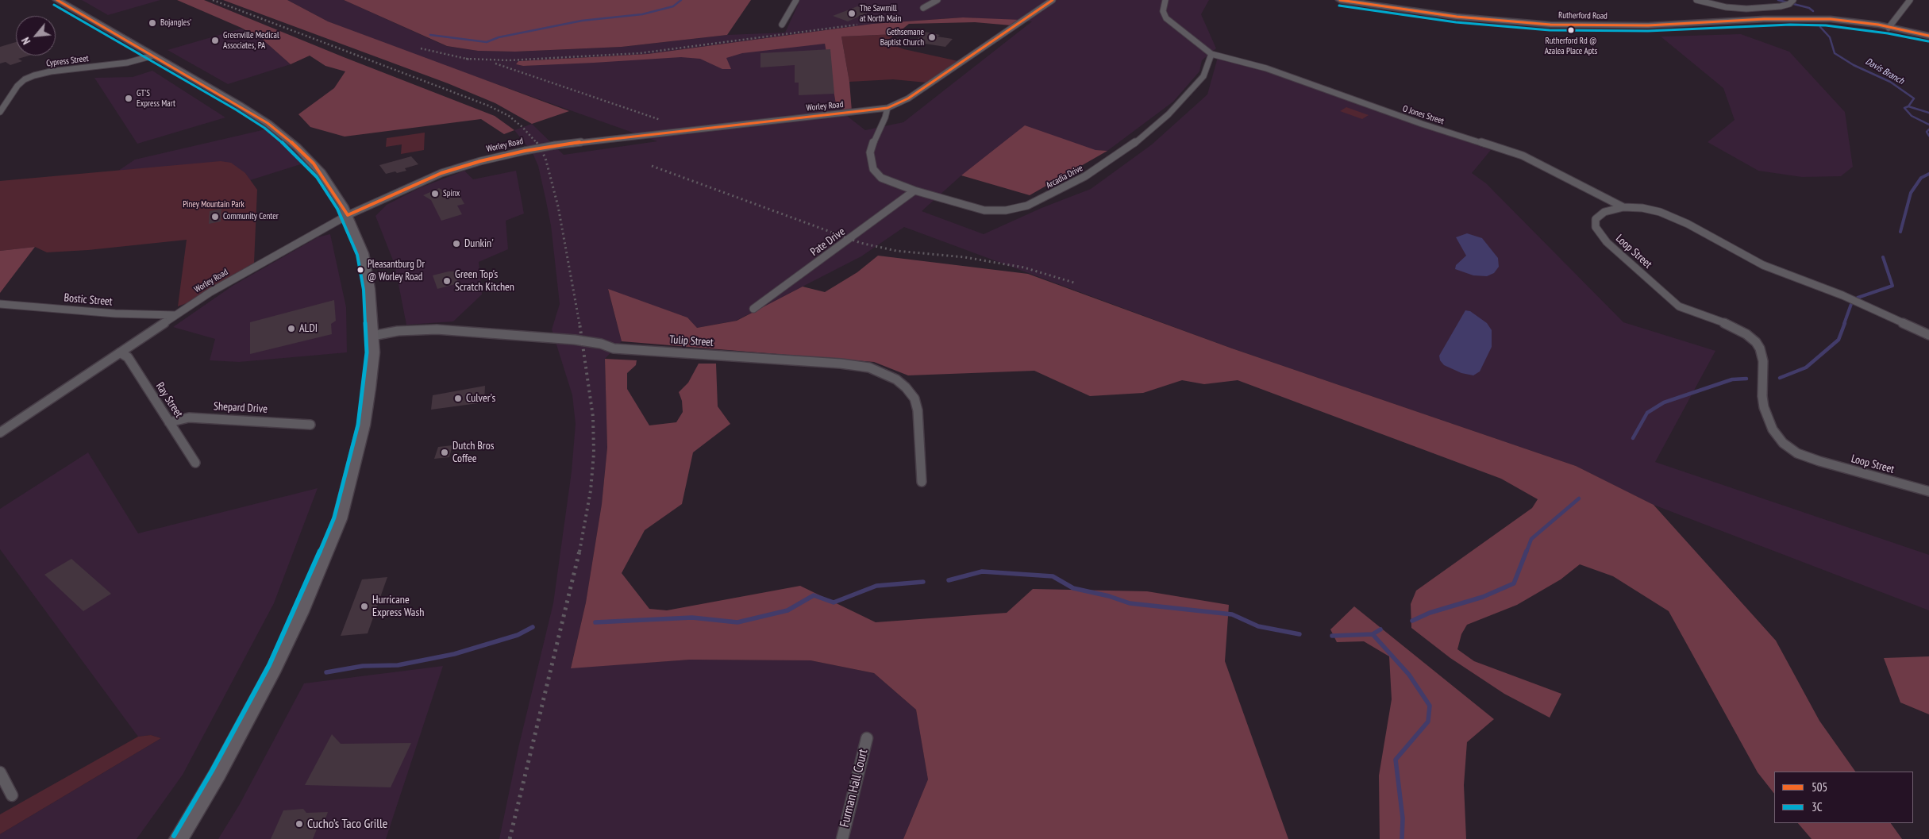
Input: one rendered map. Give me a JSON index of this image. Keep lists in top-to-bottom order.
{
  "streets": {
    "main road": ["Rutherford Road"],
    "street": [
      "Cypress Street",
      "Worley Road",
      "O Jones Street",
      "Arcadia Drive",
      "Pate Drive",
      "Loop Street",
      "Bostic Street",
      "Tulip Street",
      "Ray Street",
      "Shepard Drive",
      "Furman Hall Court"
    ]
  },
  "crossings": [
    ["Worley Road", "Arcadia Drive"],
    ["Worley Road", "Bostic Street"],
    ["Worley Road", "Ray Street"],
    ["O Jones Street", "Arcadia Drive"],
    ["O Jones Street", "Loop Street"],
    ["Arcadia Drive", "Pate Drive"],
    ["Ray Street", "Shepard Drive"]
  ],
  "water": ["Davis Branch"],
  "parks": ["Piney Mountain Park"],
  "places": [
    "The Sawmill at North Main",
    "Bojangles'",
    "Rutherford Rd @ Azalea Place Apts",
    "Gethsemane Baptist Church",
    "Greenville Medical Associates, PA",
    "GT'S Express Mart",
    "Spinx",
    "Community Center",
    "Dunkin'",
    "Pleasantburg Dr @ Worley Road",
    "Green Top's Scratch Kitchen",
    "ALDI",
    "Culver's",
    "Dutch Bros Coffee",
    "Hurricane Express Wash",
    "Cucho’s Taco Grille"
  ],
  "lines": ["transit line 505", "transit line 3C"],
  "legend": ["505", "3C"],
  "north": "bottom left"
}
